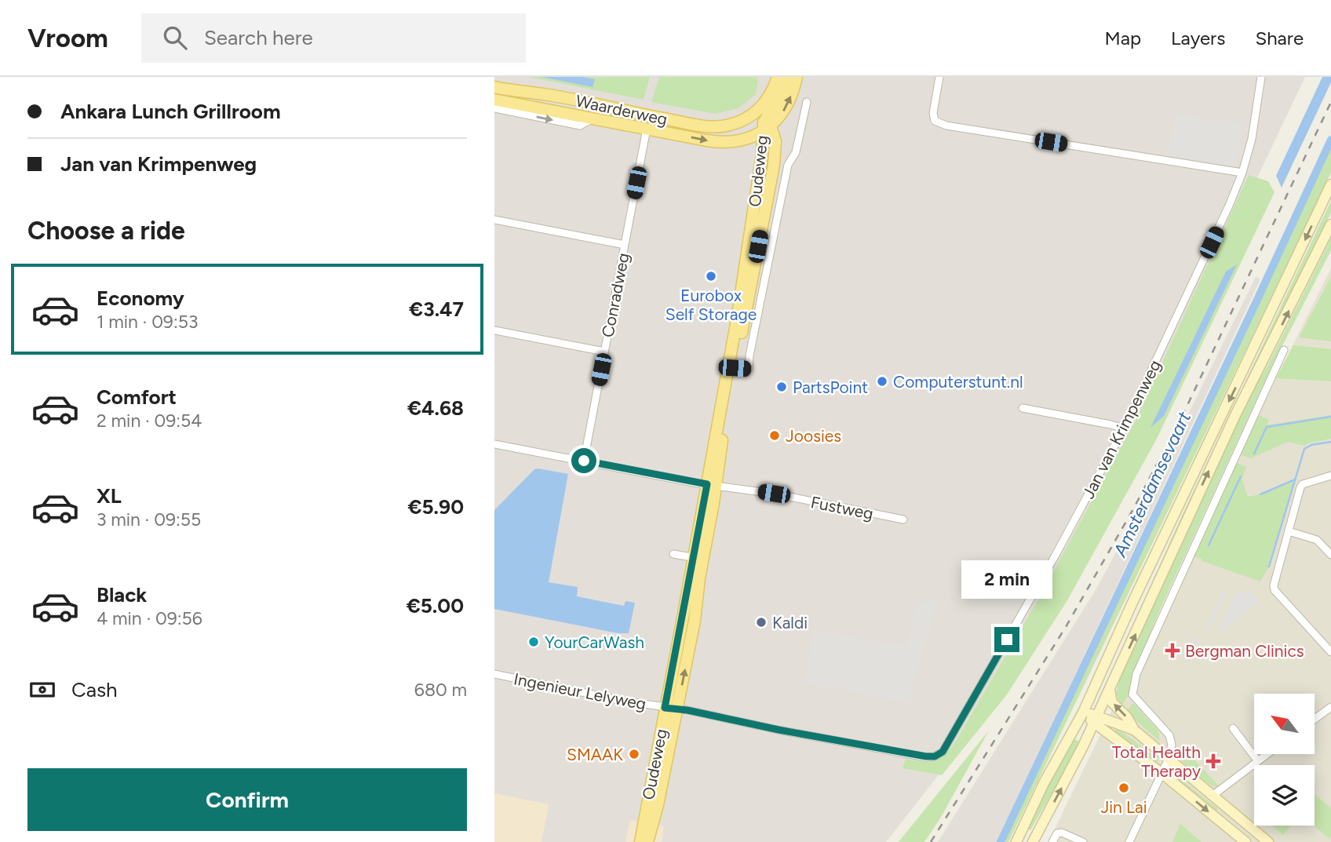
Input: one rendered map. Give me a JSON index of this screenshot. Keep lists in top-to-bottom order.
{
  "streets": {
    "main road": ["Waarderweg", "Oudeweg"],
    "street": [
      "Conradweg",
      "Jan van Krimpenweg",
      "Fustweg",
      "Ingenieur Lelyweg"
    ]
  },
  "crossings": [
    ["Waarderweg", "Oudeweg"],
    ["Waarderweg", "Conradweg"],
    ["Oudeweg", "Jan van Krimpenweg"],
    ["Oudeweg", "Fustweg"],
    ["Oudeweg", "Ingenieur Lelyweg"],
    ["Conradweg", "Fustweg"],
    ["Jan van Krimpenweg", "Ingenieur Lelyweg"]
  ],
  "water": ["Amsterdamsevaart"],
  "places": {
    "other": [
      "Eurobox Self Storage",
      "Computerstunt.nl",
      "PartsPoint",
      "Joosies",
      "Kaldi",
      "YourCarWash",
      "SMAAK",
      "Jin Lai"
    ],
    "health": ["Bergman Clinics", "Total Health Therapy"]
  },
  "north": "top left",
  "page": {
    "header": "Vroom",
    "search": "Search here",
    "nav": ["Map", "Layers", "Share"],
    "banner": ["Ankara Lunch Grillroom", "Jan van Krimpenweg"],
    "heading": "Choose a ride",
    "list": [
      {
        "name": "Economy",
        "note": "1 min · 09:53",
        "value": "€3.47"
      },
      {
        "name": "Comfort",
        "note": "2 min · 09:54",
        "value": "€4.68"
      },
      {
        "name": "XL",
        "note": "3 min · 09:55",
        "value": "€5.90"
      },
      {
        "name": "Black",
        "note": "4 min · 09:56",
        "value": "€5.00"
      }
    ],
    "bubble": "2 min",
    "pay": ["Cash", "680 m"],
    "buttons": "Confirm"
  }
}
